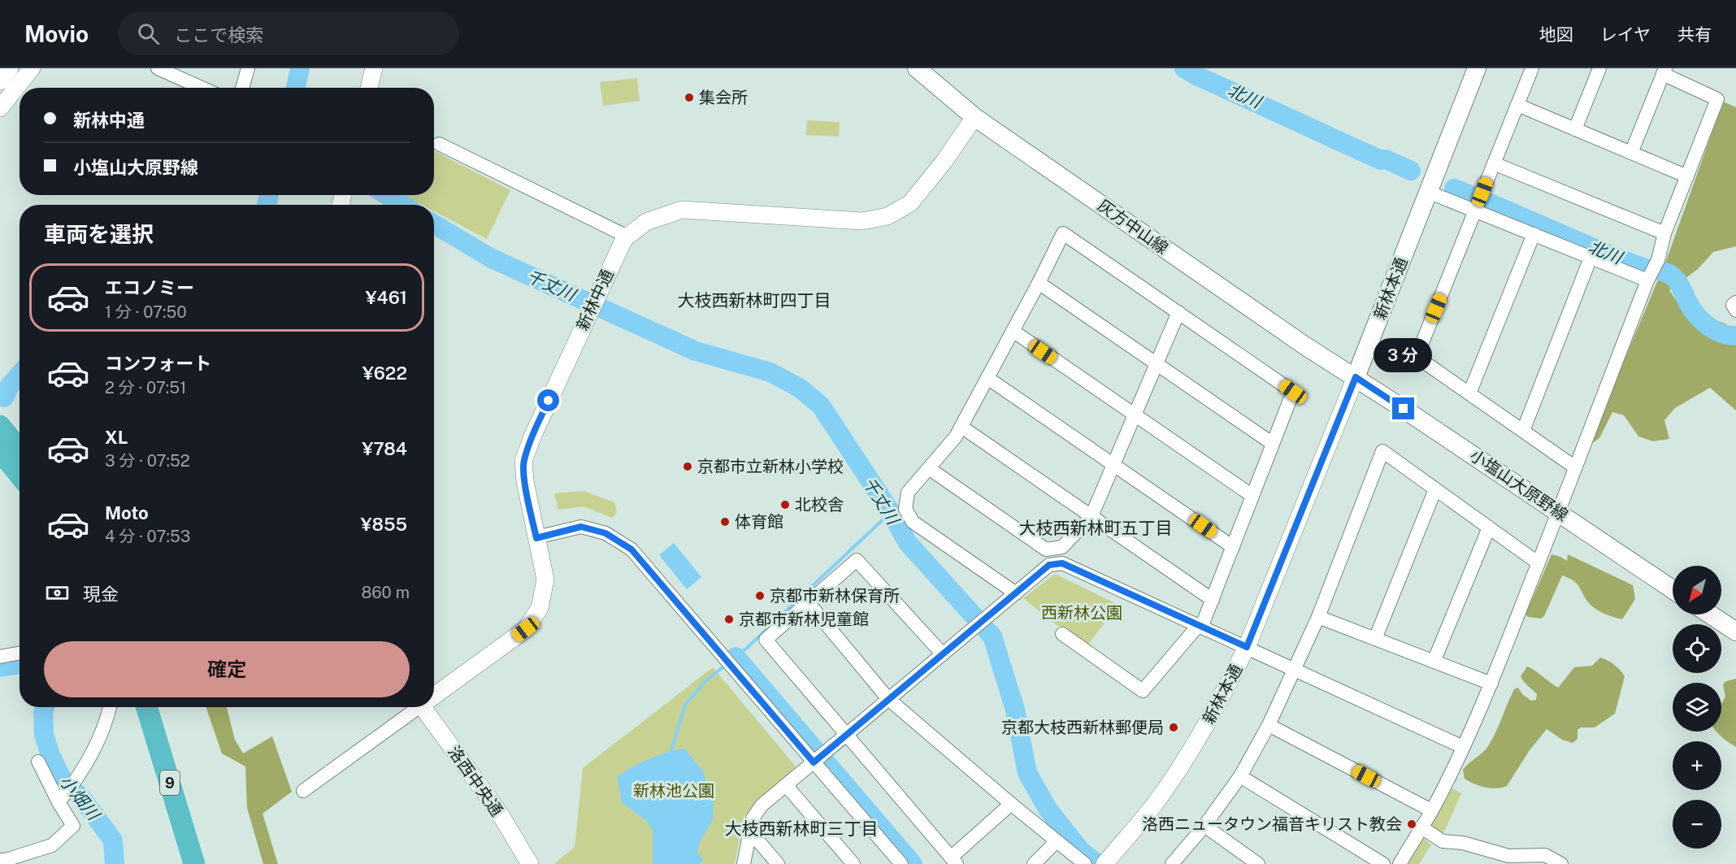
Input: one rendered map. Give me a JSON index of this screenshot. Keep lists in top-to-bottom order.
{
  "streets": {
    "highway": ["9"],
    "main road": ["灰方中山線", "新林本通", "小塩山大原野線"],
    "street": ["新林中通", "洛西中央通"]
  },
  "crossings": [
    ["灰方中山線", "新林本通"],
    ["灰方中山線", "新林中通"],
    ["灰方中山線", "小塩山大原野線"],
    ["新林本通", "小塩山大原野線"]
  ],
  "districts": ["大枝西新林町四丁目", "大枝西新林町五丁目", "大枝西新林町三丁目"],
  "water": ["北川", "千丈川", "小畑川"],
  "parks": ["西新林公園", "新林池公園"],
  "places": [
    "集会所",
    "京都市立新林小学校",
    "北校舎",
    "体育館",
    "京都市新林保育所",
    "京都市新林児童館",
    "京都大枝西新林郵便局",
    "洛西ニュータウン福音キリスト教会"
  ],
  "north": "bottom left",
  "page": {
    "header": "Movio",
    "search": "ここで検索",
    "nav": ["地図", "レイヤ", "共有"],
    "banner": ["新林中通", "小塩山大原野線"],
    "heading": "車両を選択",
    "list": [
      {
        "name": "エコノミー",
        "note": "1 分 · 07:50",
        "value": "¥461"
      },
      {
        "name": "コンフォート",
        "note": "2 分 · 07:51",
        "value": "¥622"
      },
      {
        "name": "XL",
        "note": "3 分 · 07:52",
        "value": "¥784"
      },
      {
        "name": "Moto",
        "note": "4 分 · 07:53",
        "value": "¥855"
      }
    ],
    "bubble": "3 分",
    "map_buttons": ["+", "−"],
    "pay": ["現金", "860 m"],
    "buttons": "確定"
  }
}
